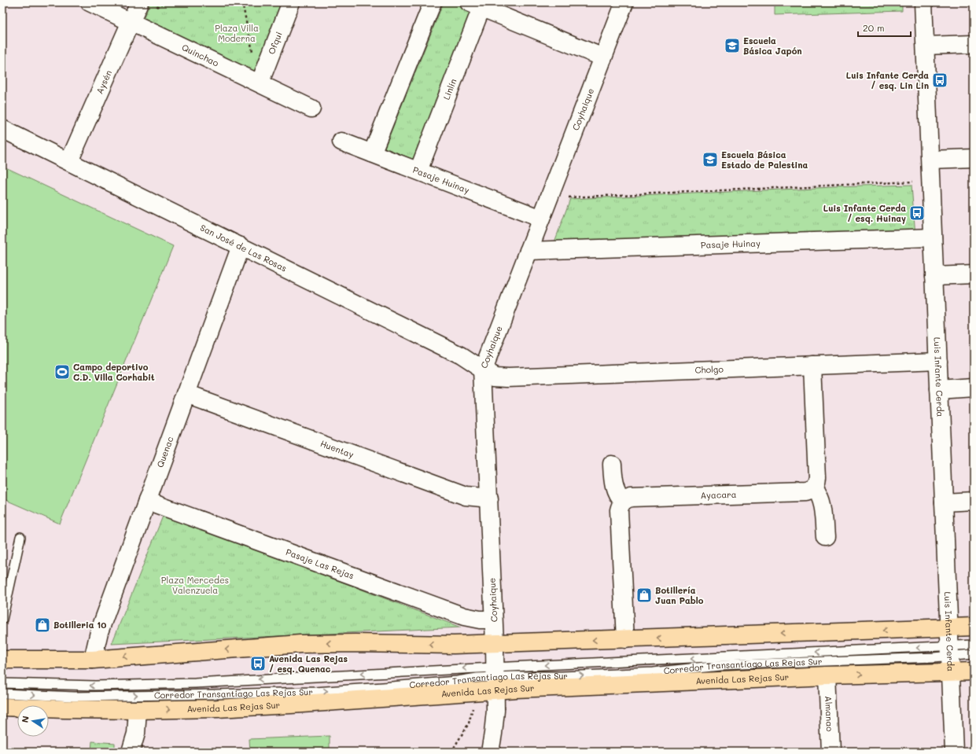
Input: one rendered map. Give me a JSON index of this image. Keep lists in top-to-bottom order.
{
  "streets": {
    "main road": ["Avenida Las Rejas Sur"],
    "street": [
      "Ofqui",
      "Quinchao",
      "Aysén",
      "Linlín",
      "Coyhaique",
      "Pasaje Huinay",
      "San José de Las Rosas",
      "Cholgo",
      "Luis Infante Cerda",
      "Huentay",
      "Quenac",
      "Ayacara",
      "Pasaje Las Rejas",
      "Almanao"
    ],
    "lane": ["Corredor Transantiago Las Rejas Sur"]
  },
  "crossings": [
    ["Ofqui", "Quinchao"],
    ["Quinchao", "Aysén"],
    ["Aysén", "San José de Las Rosas"],
    ["Linlín", "Coyhaique"],
    ["Linlín", "Pasaje Huinay"],
    ["Coyhaique", "Pasaje Huinay"],
    ["Coyhaique", "San José de Las Rosas"],
    ["Coyhaique", "Cholgo"],
    ["Coyhaique", "Huentay"],
    ["Coyhaique", "Pasaje Las Rejas"],
    ["Coyhaique", "Corredor Transantiago Las Rejas Sur"],
    ["Coyhaique", "Avenida Las Rejas Sur"],
    ["Pasaje Huinay", "Luis Infante Cerda"],
    ["San José de Las Rosas", "Cholgo"],
    ["San José de Las Rosas", "Quenac"],
    ["Cholgo", "Luis Infante Cerda"],
    ["Luis Infante Cerda", "Corredor Transantiago Las Rejas Sur"],
    ["Luis Infante Cerda", "Avenida Las Rejas Sur"],
    ["Huentay", "Quenac"],
    ["Quenac", "Pasaje Las Rejas"],
    ["Corredor Transantiago Las Rejas Sur", "Avenida Las Rejas Sur"],
    ["Avenida Las Rejas Sur", "Almanao"]
  ],
  "parks": ["Plaza Villa Moderna", "Plaza Mercedes Valenzuela"],
  "places": {
    "school or university": ["Escuela Básica Japón", "Escuela Básica Estado de Palestina"],
    "bus stop": ["Luis Infante Cerda / esq. Lin Lin", "Luis Infante Cerda / esq. Huinay", "Avenida Las Rejas / esq. Quenac"],
    "sports": ["Campo deportivo C.D. Villa Corhabit"],
    "shop": ["Botillería Juan Pablo", "Botilleria 10"]
  },
  "scale_bar": "20 m",
  "north": "left"
}
